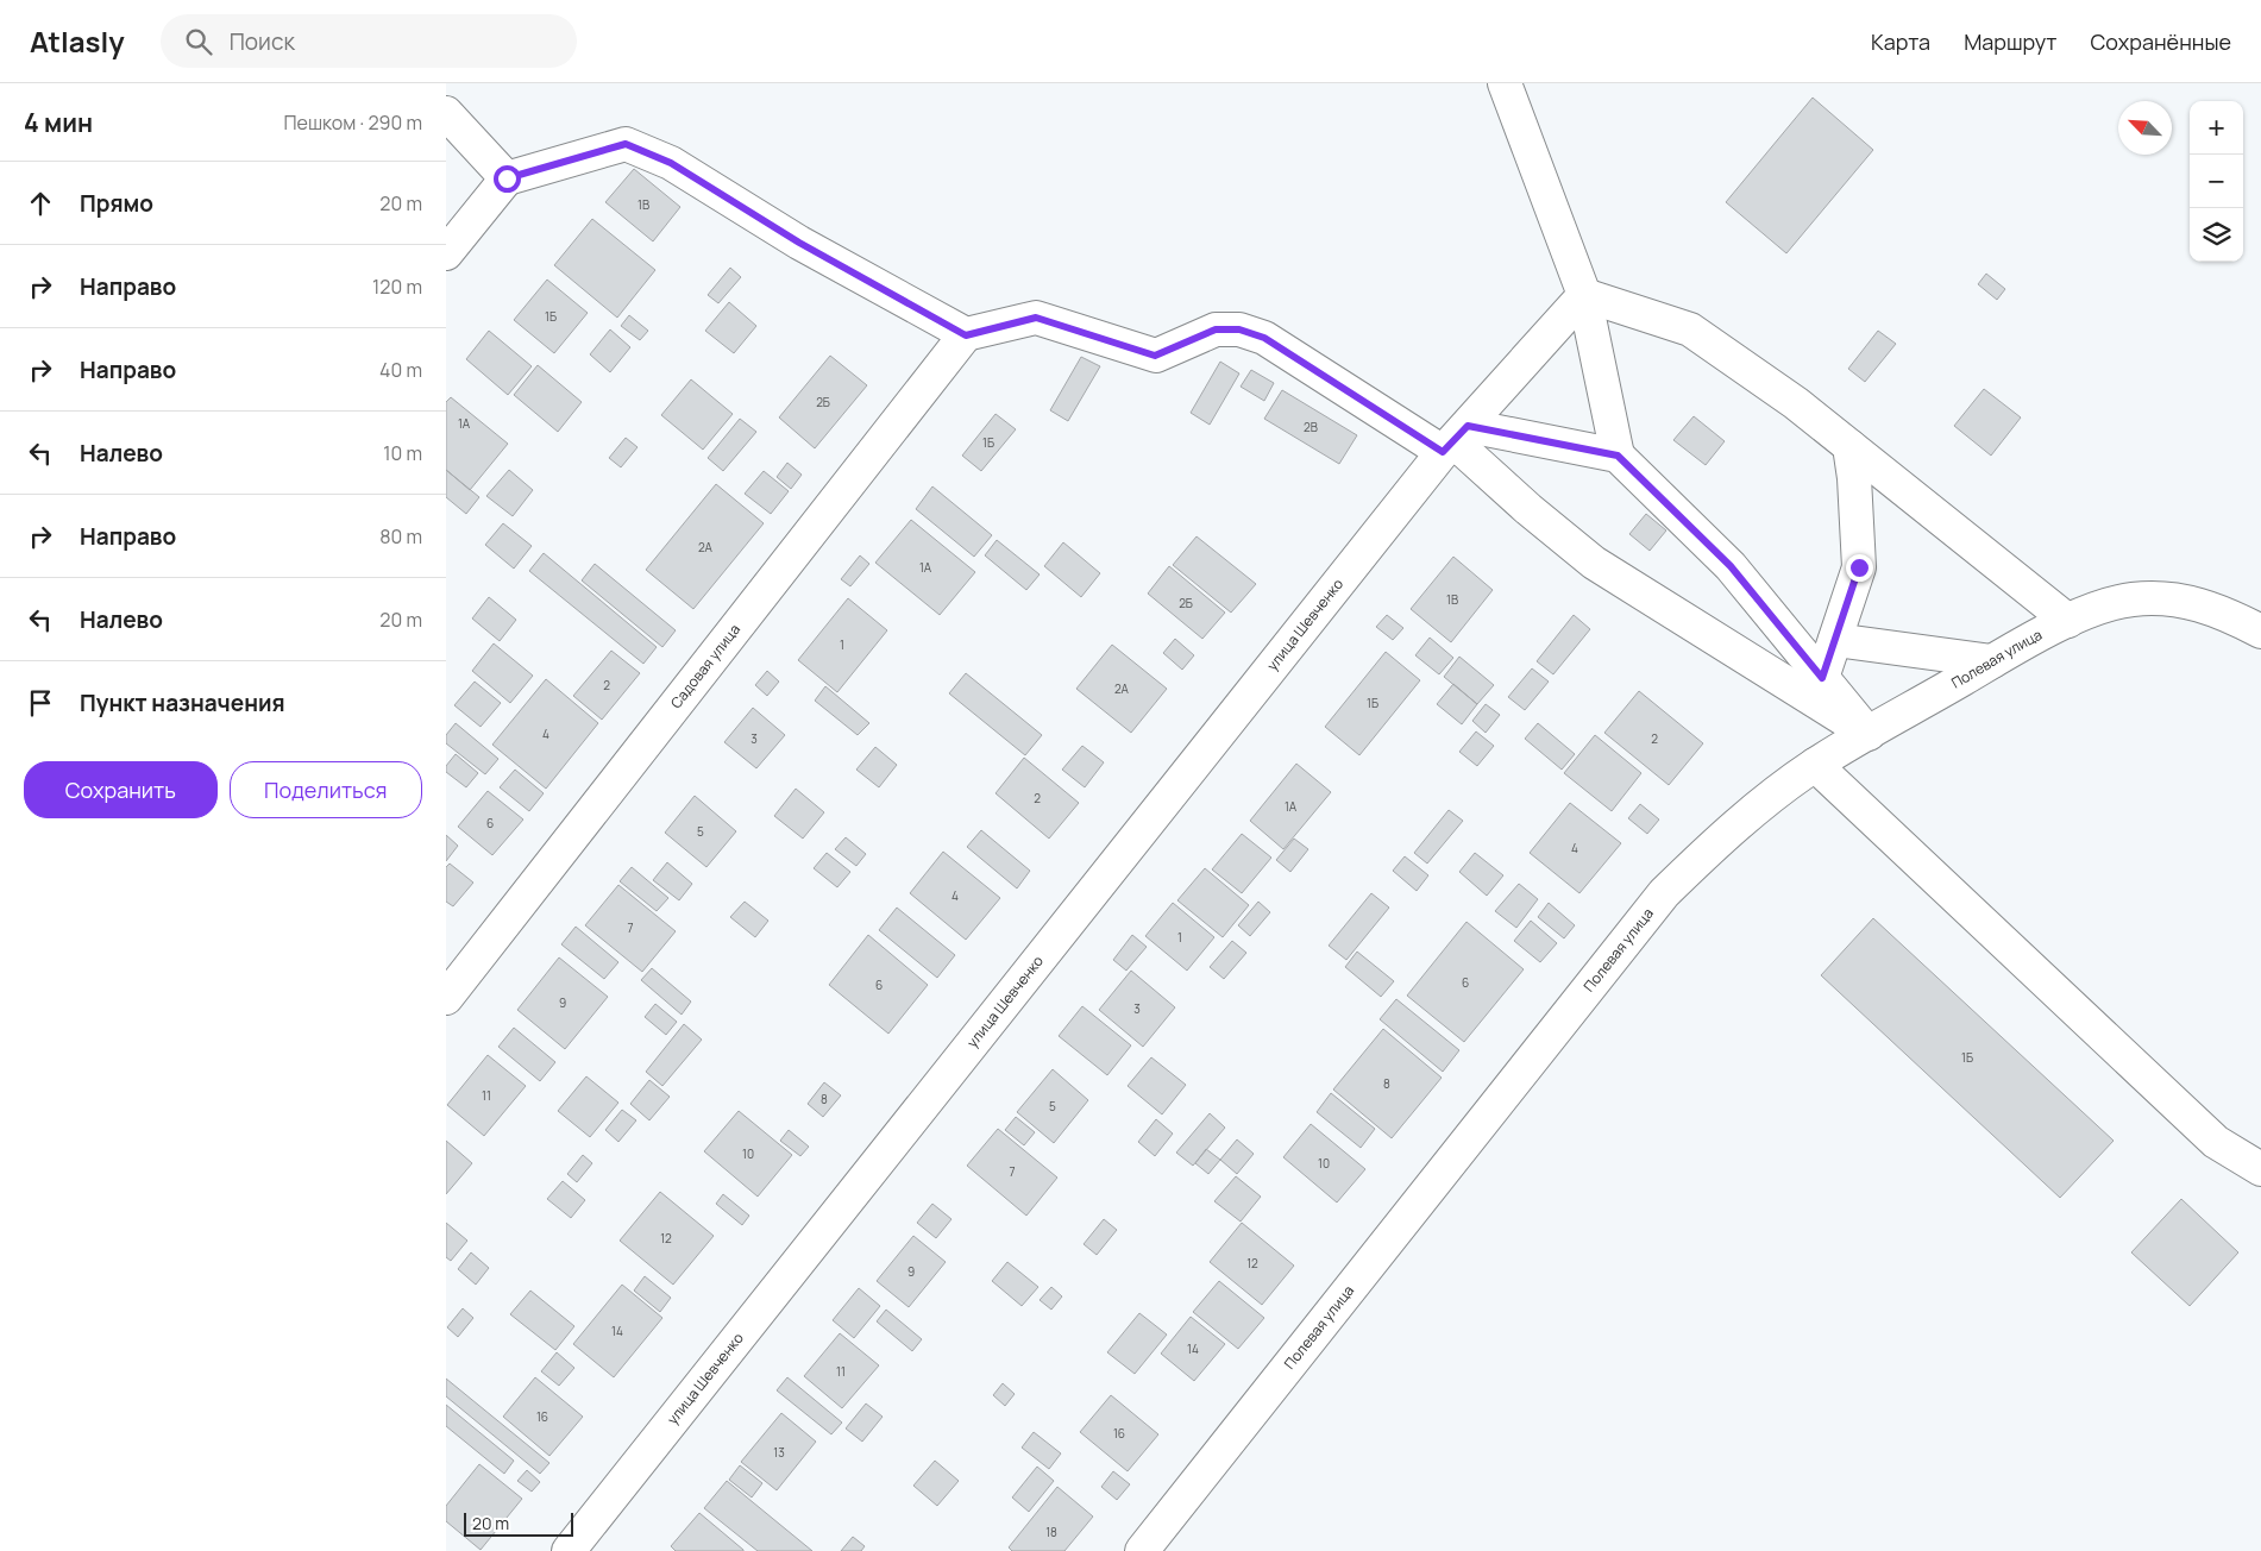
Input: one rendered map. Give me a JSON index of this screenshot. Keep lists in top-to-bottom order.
{
  "streets": {
    "street": ["улица Шевченко", "Полевая улица", "Садовая улица"]
  },
  "house_numbers": [
    "1В",
    "1Б",
    "2Б",
    "1А",
    "2В",
    "1Б",
    "2А",
    "1А",
    "1В",
    "2Б",
    "1",
    "2",
    "2А",
    "1Б",
    "4",
    "3",
    "2",
    "2",
    "1А",
    "6",
    "5",
    "4",
    "4",
    "7",
    "1",
    "6",
    "6",
    "9",
    "3",
    "1Б",
    "8",
    "11",
    "8",
    "5",
    "10",
    "10",
    "7",
    "12",
    "12",
    "9",
    "14",
    "14",
    "11",
    "16",
    "16",
    "13",
    "18"
  ],
  "scale_bar": "20 m",
  "north": "top left",
  "page": {
    "header": "Atlasly",
    "search": "Поиск",
    "nav": ["Карта", "Маршрут", "Сохранённые"],
    "heading": ["4 мин", "Пешком · 290 m"],
    "map_buttons": ["+", "−"],
    "list": [
      ["Прямо", "20 m"],
      ["Направо", "120 m"],
      ["Направо", "40 m"],
      ["Налево", "10 m"],
      ["Направо", "80 m"],
      ["Налево", "20 m"],
      "Пункт назначения"
    ],
    "buttons": ["Сохранить", "Поделиться"],
    "scale": "20 m"
  }
}
